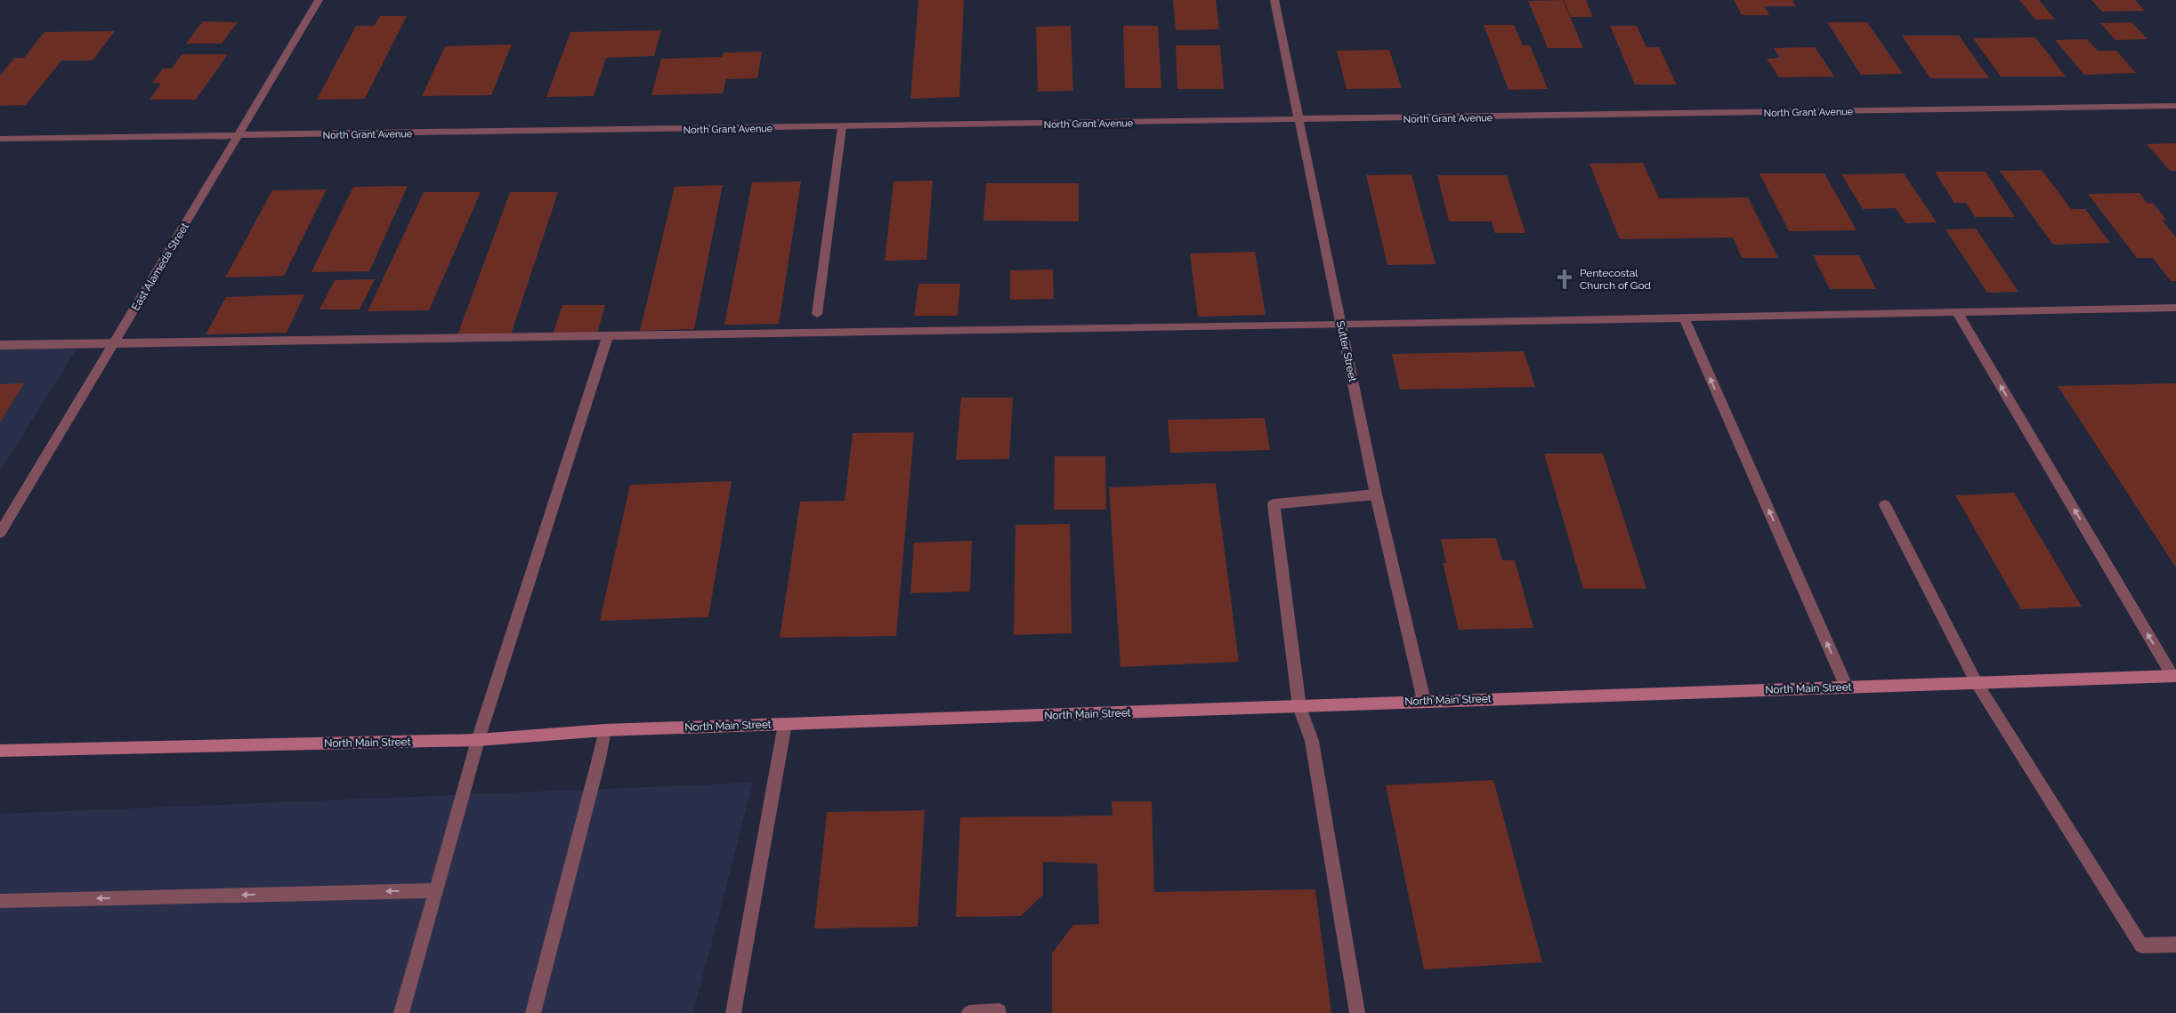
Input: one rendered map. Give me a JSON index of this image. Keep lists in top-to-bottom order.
{
  "streets": {
    "main road": ["North Main Street"],
    "street": ["North Grant Avenue", "East Alameda Street", "Sutter Street"]
  },
  "crossings": [
    ["North Grant Avenue", "East Alameda Street"],
    ["North Grant Avenue", "Sutter Street"],
    ["Sutter Street", "North Main Street"]
  ],
  "places": {
    "church": ["Pentecostal Church of God"]
  }
}
